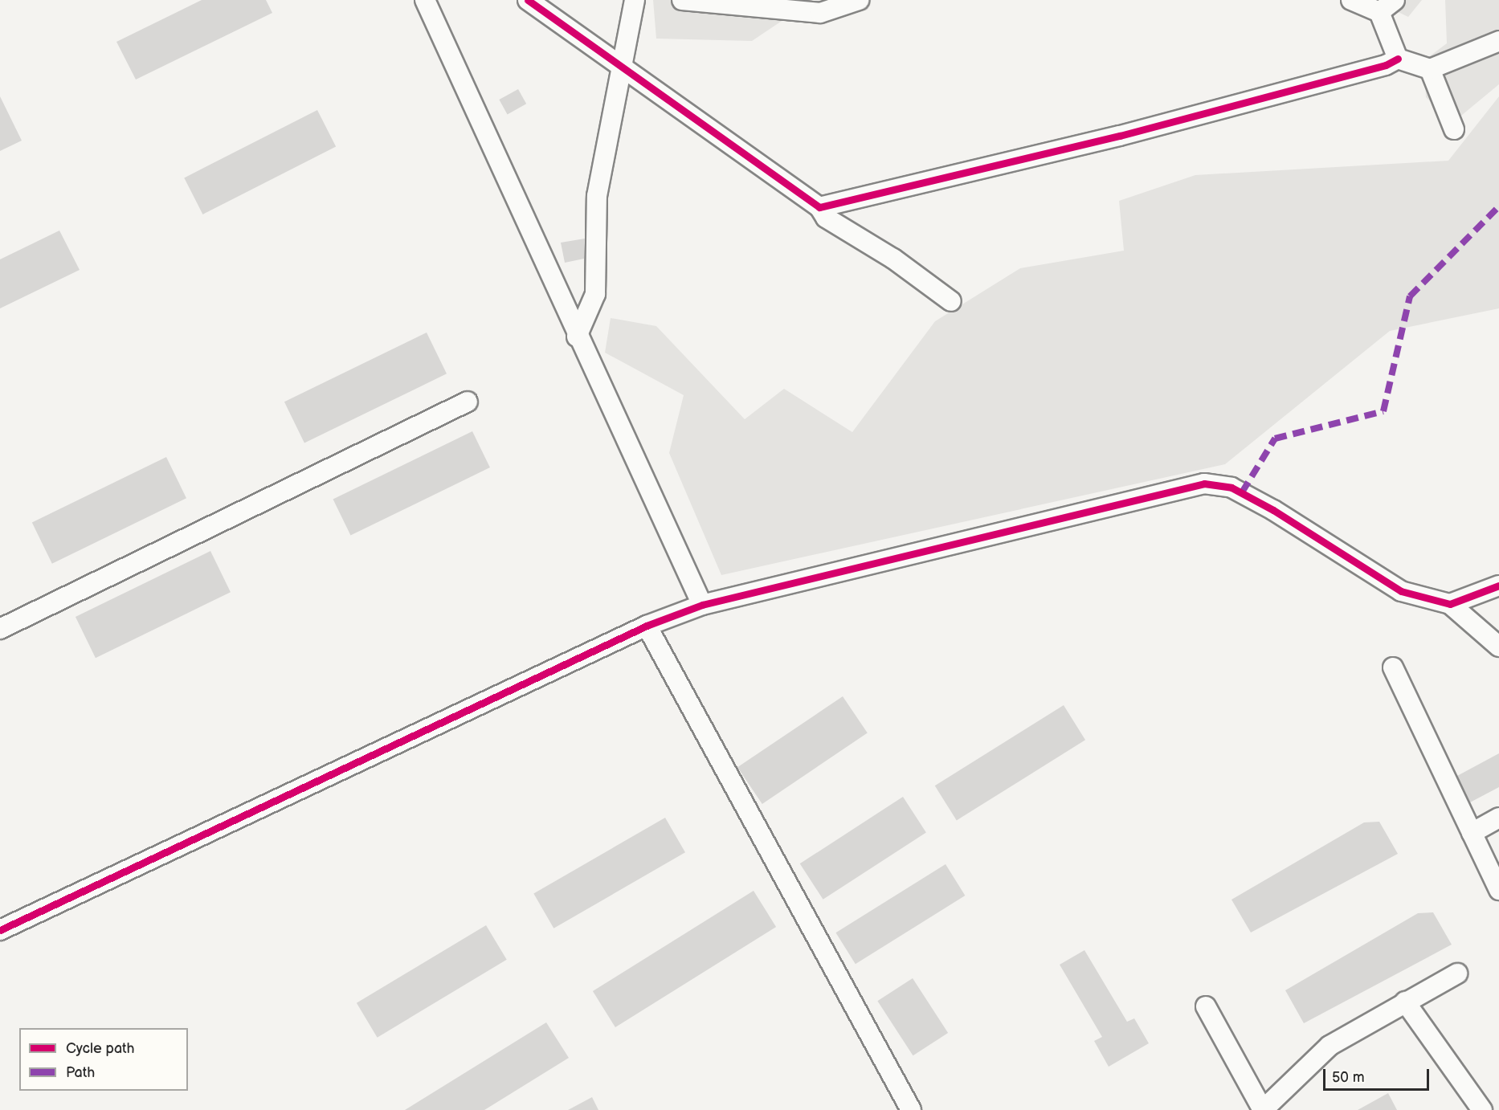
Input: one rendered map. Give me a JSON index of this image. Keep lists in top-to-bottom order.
{
  "legend": ["Cycle path", "Path"],
  "scale_bar": "50 m"
}
